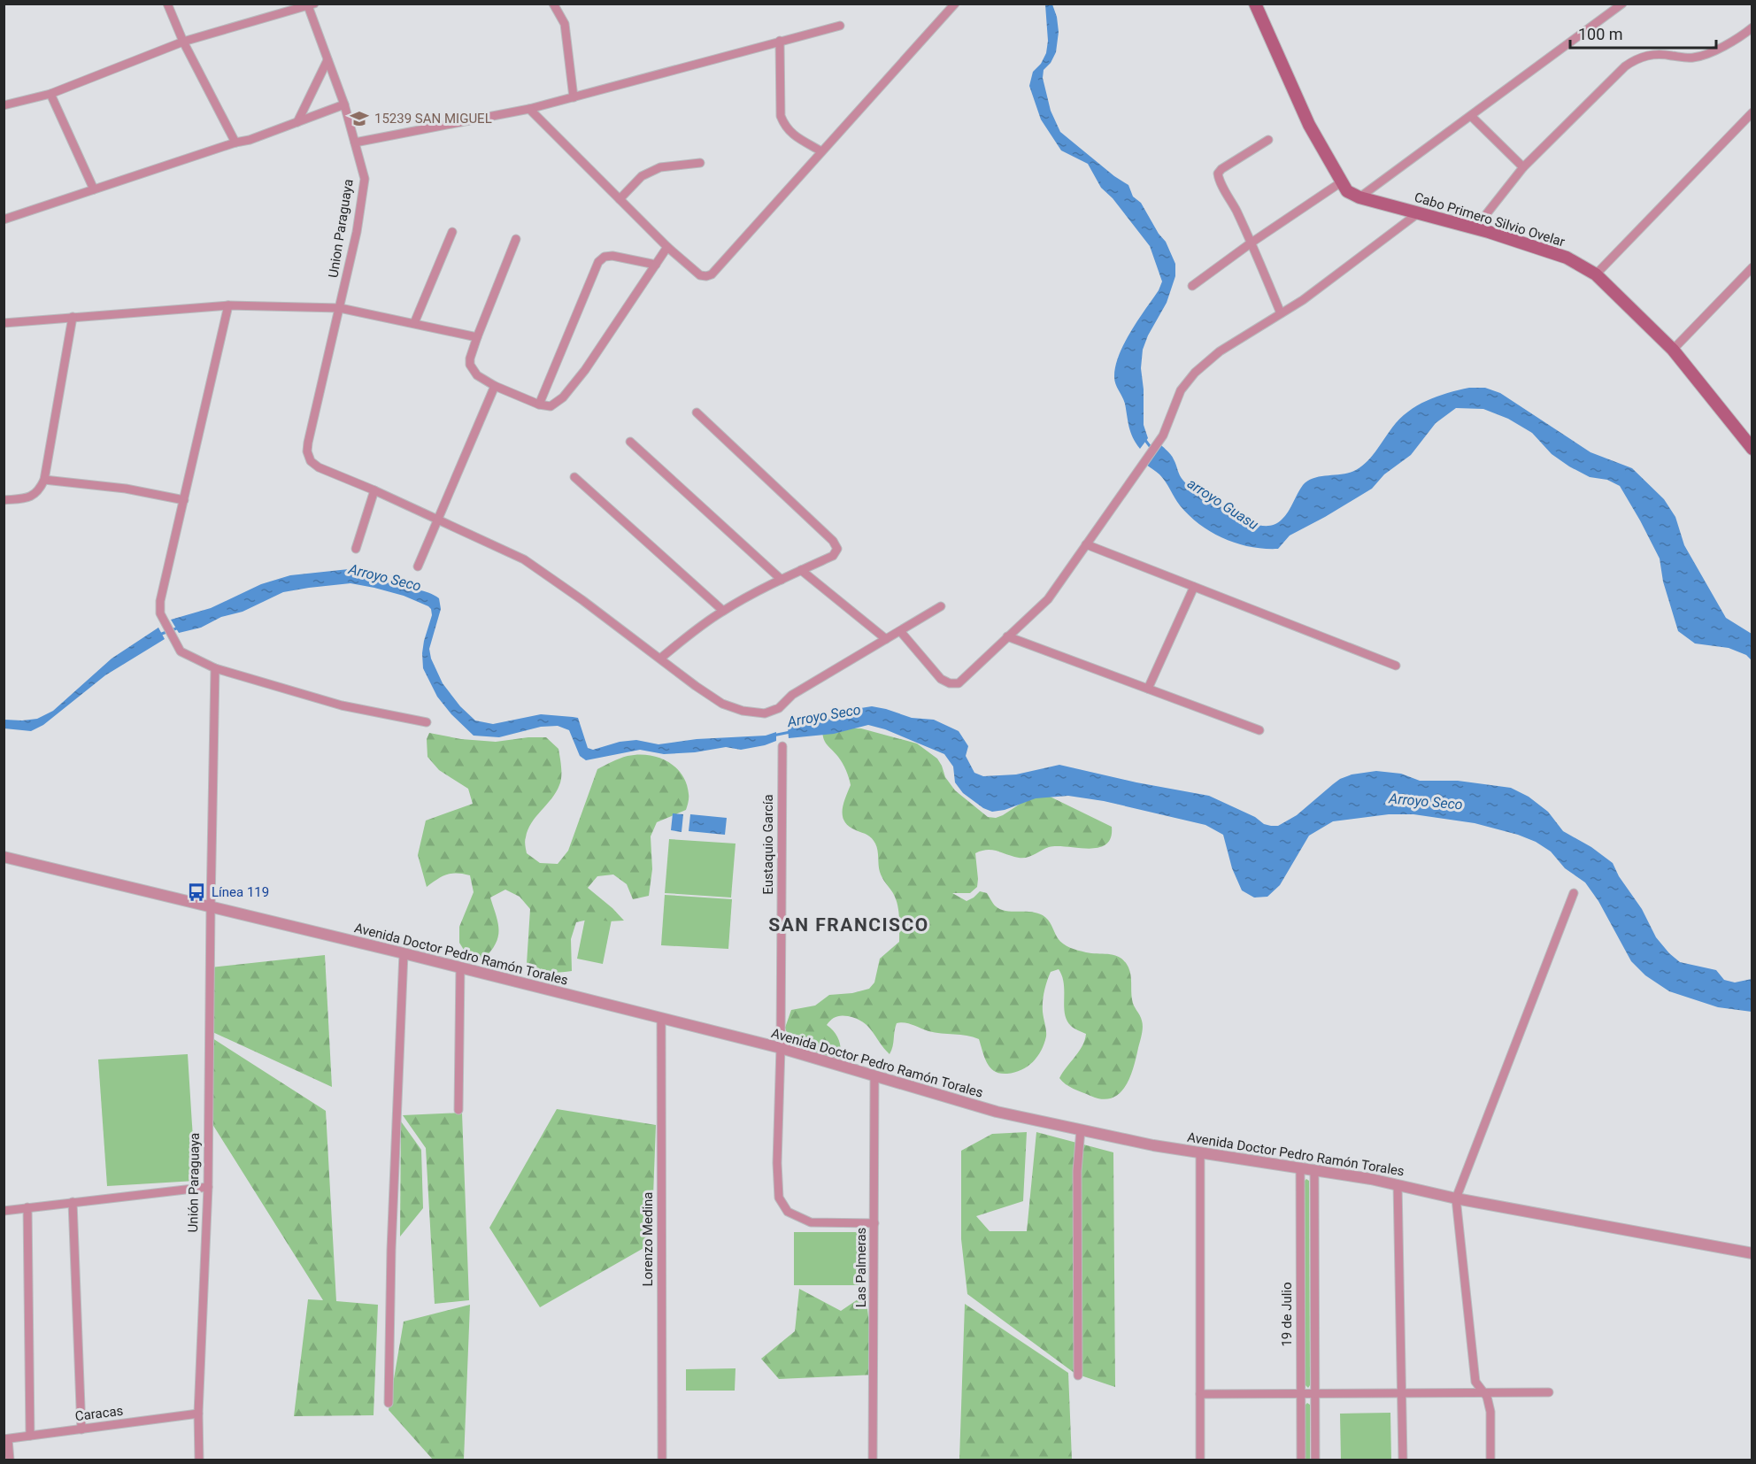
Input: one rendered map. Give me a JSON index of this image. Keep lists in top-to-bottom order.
{
  "streets": {
    "main road": ["Cabo Primero Silvio Ovelar"],
    "street": [
      "Union Paraguaya",
      "Eustaquio García",
      "Avenida Doctor Pedro Ramón Torales",
      "Unión Paraguaya",
      "Lorenzo Medina",
      "Las Palmeras",
      "19 de Julio",
      "Caracas"
    ]
  },
  "crossings": [
    ["Eustaquio García", "Avenida Doctor Pedro Ramón Torales"],
    ["Eustaquio García", "Las Palmeras"],
    ["Avenida Doctor Pedro Ramón Torales", "Unión Paraguaya"],
    ["Avenida Doctor Pedro Ramón Torales", "Lorenzo Medina"],
    ["Avenida Doctor Pedro Ramón Torales", "Las Palmeras"],
    ["Avenida Doctor Pedro Ramón Torales", "19 de Julio"],
    ["Unión Paraguaya", "Caracas"]
  ],
  "districts": ["SAN FRANCISCO"],
  "water": ["arroyo Guasu", "Arroyo Seco"],
  "places": {
    "school or university": ["15239 SAN MIGUEL"],
    "bus stop": ["Línea 119"]
  },
  "scale_bar": "100 m"
}
